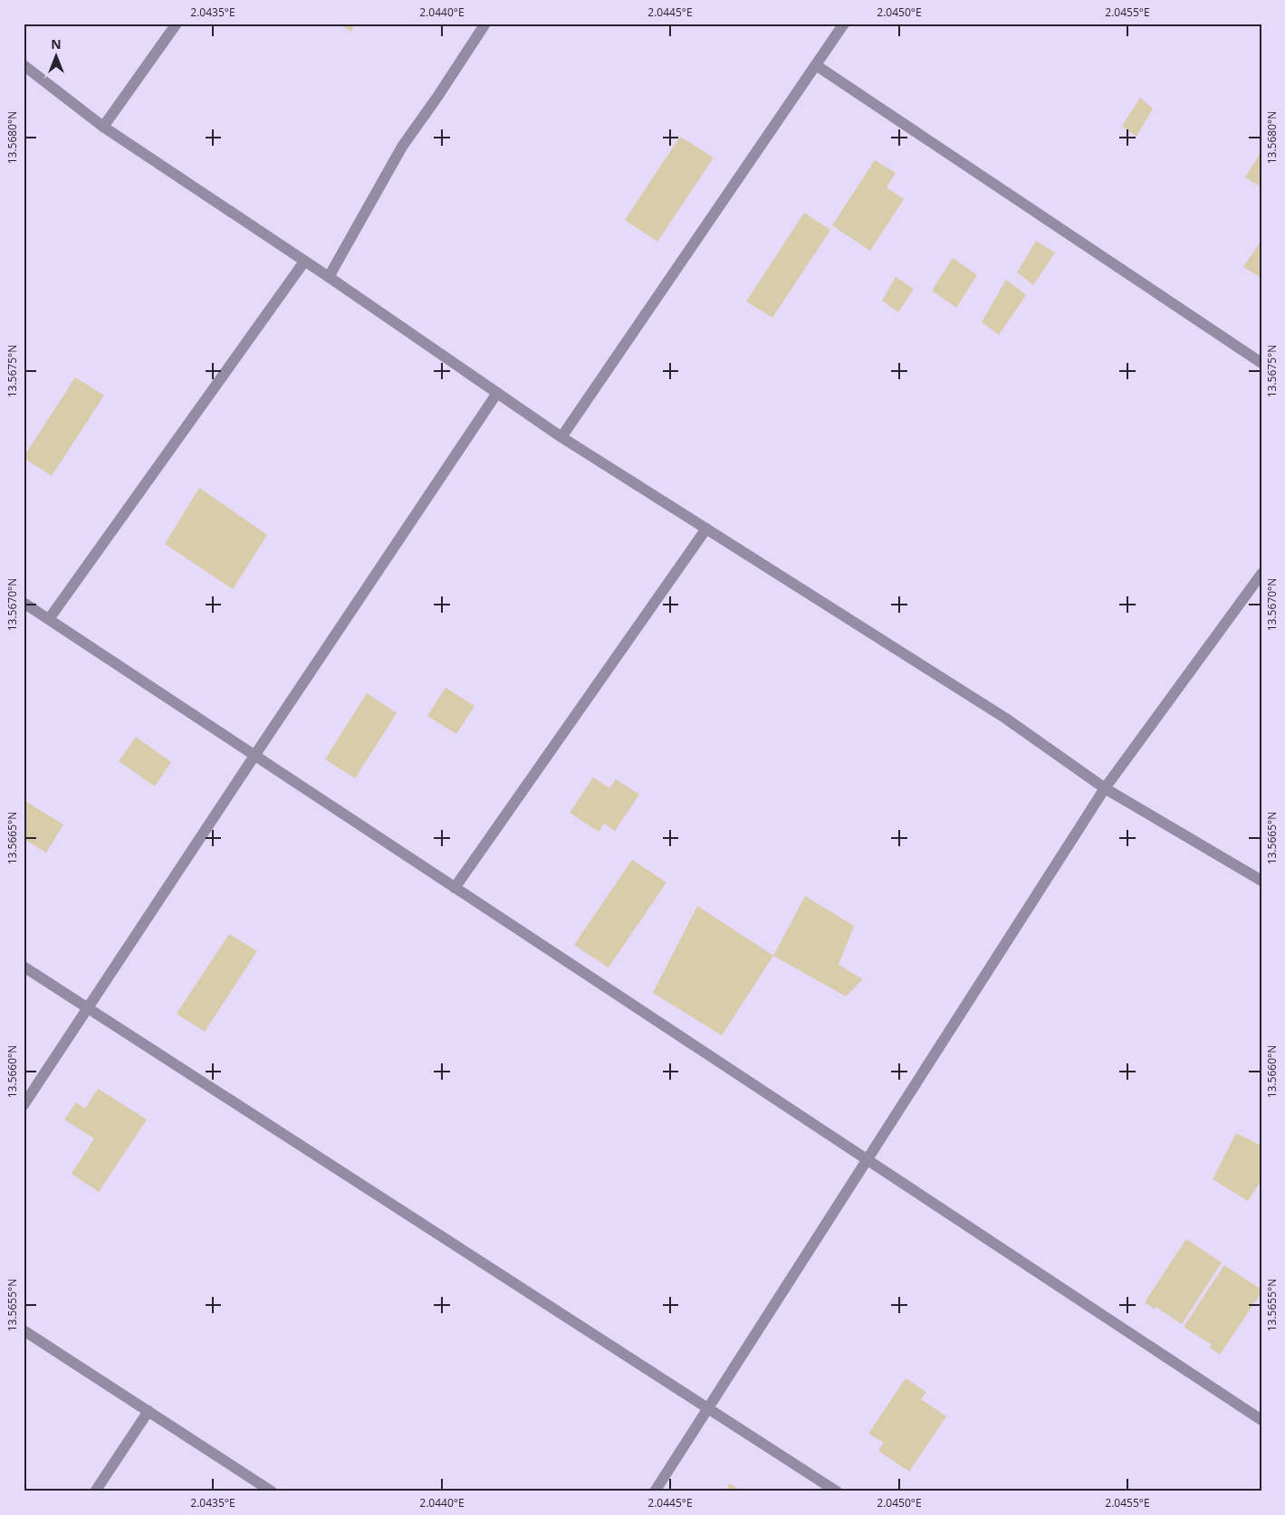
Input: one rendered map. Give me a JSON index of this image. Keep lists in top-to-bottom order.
{
  "north": "top",
  "coordinates": [
    "2.0435°E",
    "2.0440°E",
    "2.0445°E",
    "2.0450°E",
    "2.0455°E",
    "13.5680°N",
    "13.5675°N",
    "13.5670°N",
    "13.5665°N",
    "13.5660°N",
    "13.5655°N"
  ]
}
